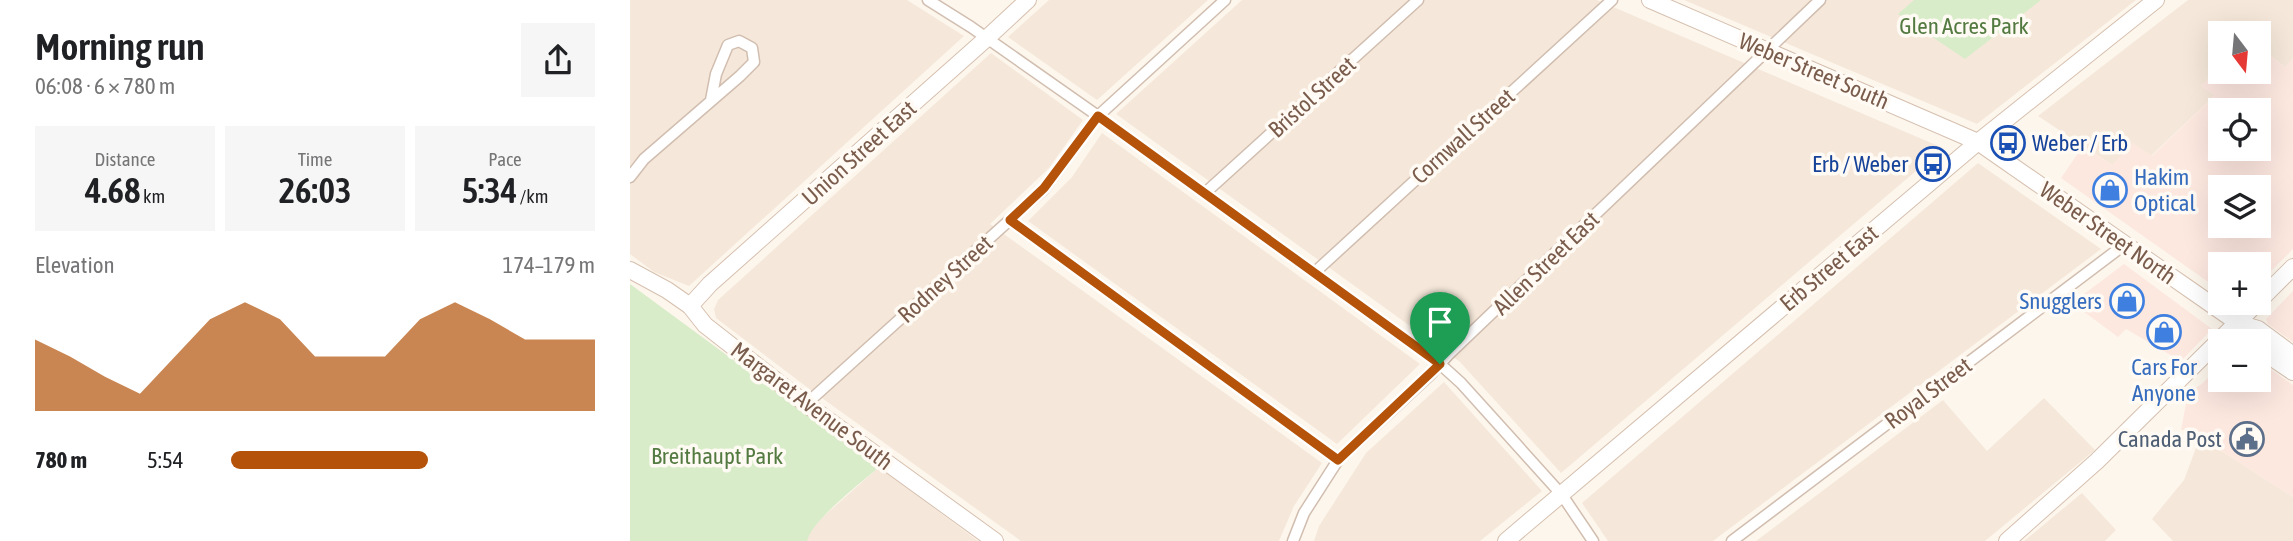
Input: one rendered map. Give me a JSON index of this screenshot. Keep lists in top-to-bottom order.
{
  "streets": {
    "main road": [
      "Weber Street South",
      "Union Street East",
      "Weber Street North",
      "Erb Street East",
      "Margaret Avenue South"
    ],
    "street": [
      "Bristol Street",
      "Cornwall Street",
      "Allen Street East",
      "Rodney Street",
      "Royal Street"
    ]
  },
  "crossings": [
    ["Weber Street South", "Weber Street North"],
    ["Weber Street South", "Allen Street East"],
    ["Weber Street South", "Erb Street East"],
    ["Union Street East", "Margaret Avenue South"],
    ["Weber Street North", "Erb Street East"],
    ["Weber Street North", "Royal Street"],
    ["Rodney Street", "Margaret Avenue South"]
  ],
  "parks": ["Glen Acres Park", "Breithaupt Park"],
  "places": {
    "bus stop": ["Weber / Erb", "Erb / Weber"],
    "shop": ["Hakim Optical", "Snugglers", "Cars For Anyone"],
    "public building": ["Canada Post"]
  },
  "north": "bottom",
  "page": {
    "heading": ["Morning run", "06:08 · 6 × 780 m"],
    "map_buttons": ["+", "−"],
    "stats": [
      ["Distance", "4.68 km"],
      ["Time", "26:03"],
      ["Pace", "5:34 /km"]
    ],
    "chart": ["Elevation", "174–179 m"],
    "list": [
      {
        "name": "780 m",
        "note": "5:54"
      }
    ]
  }
}
